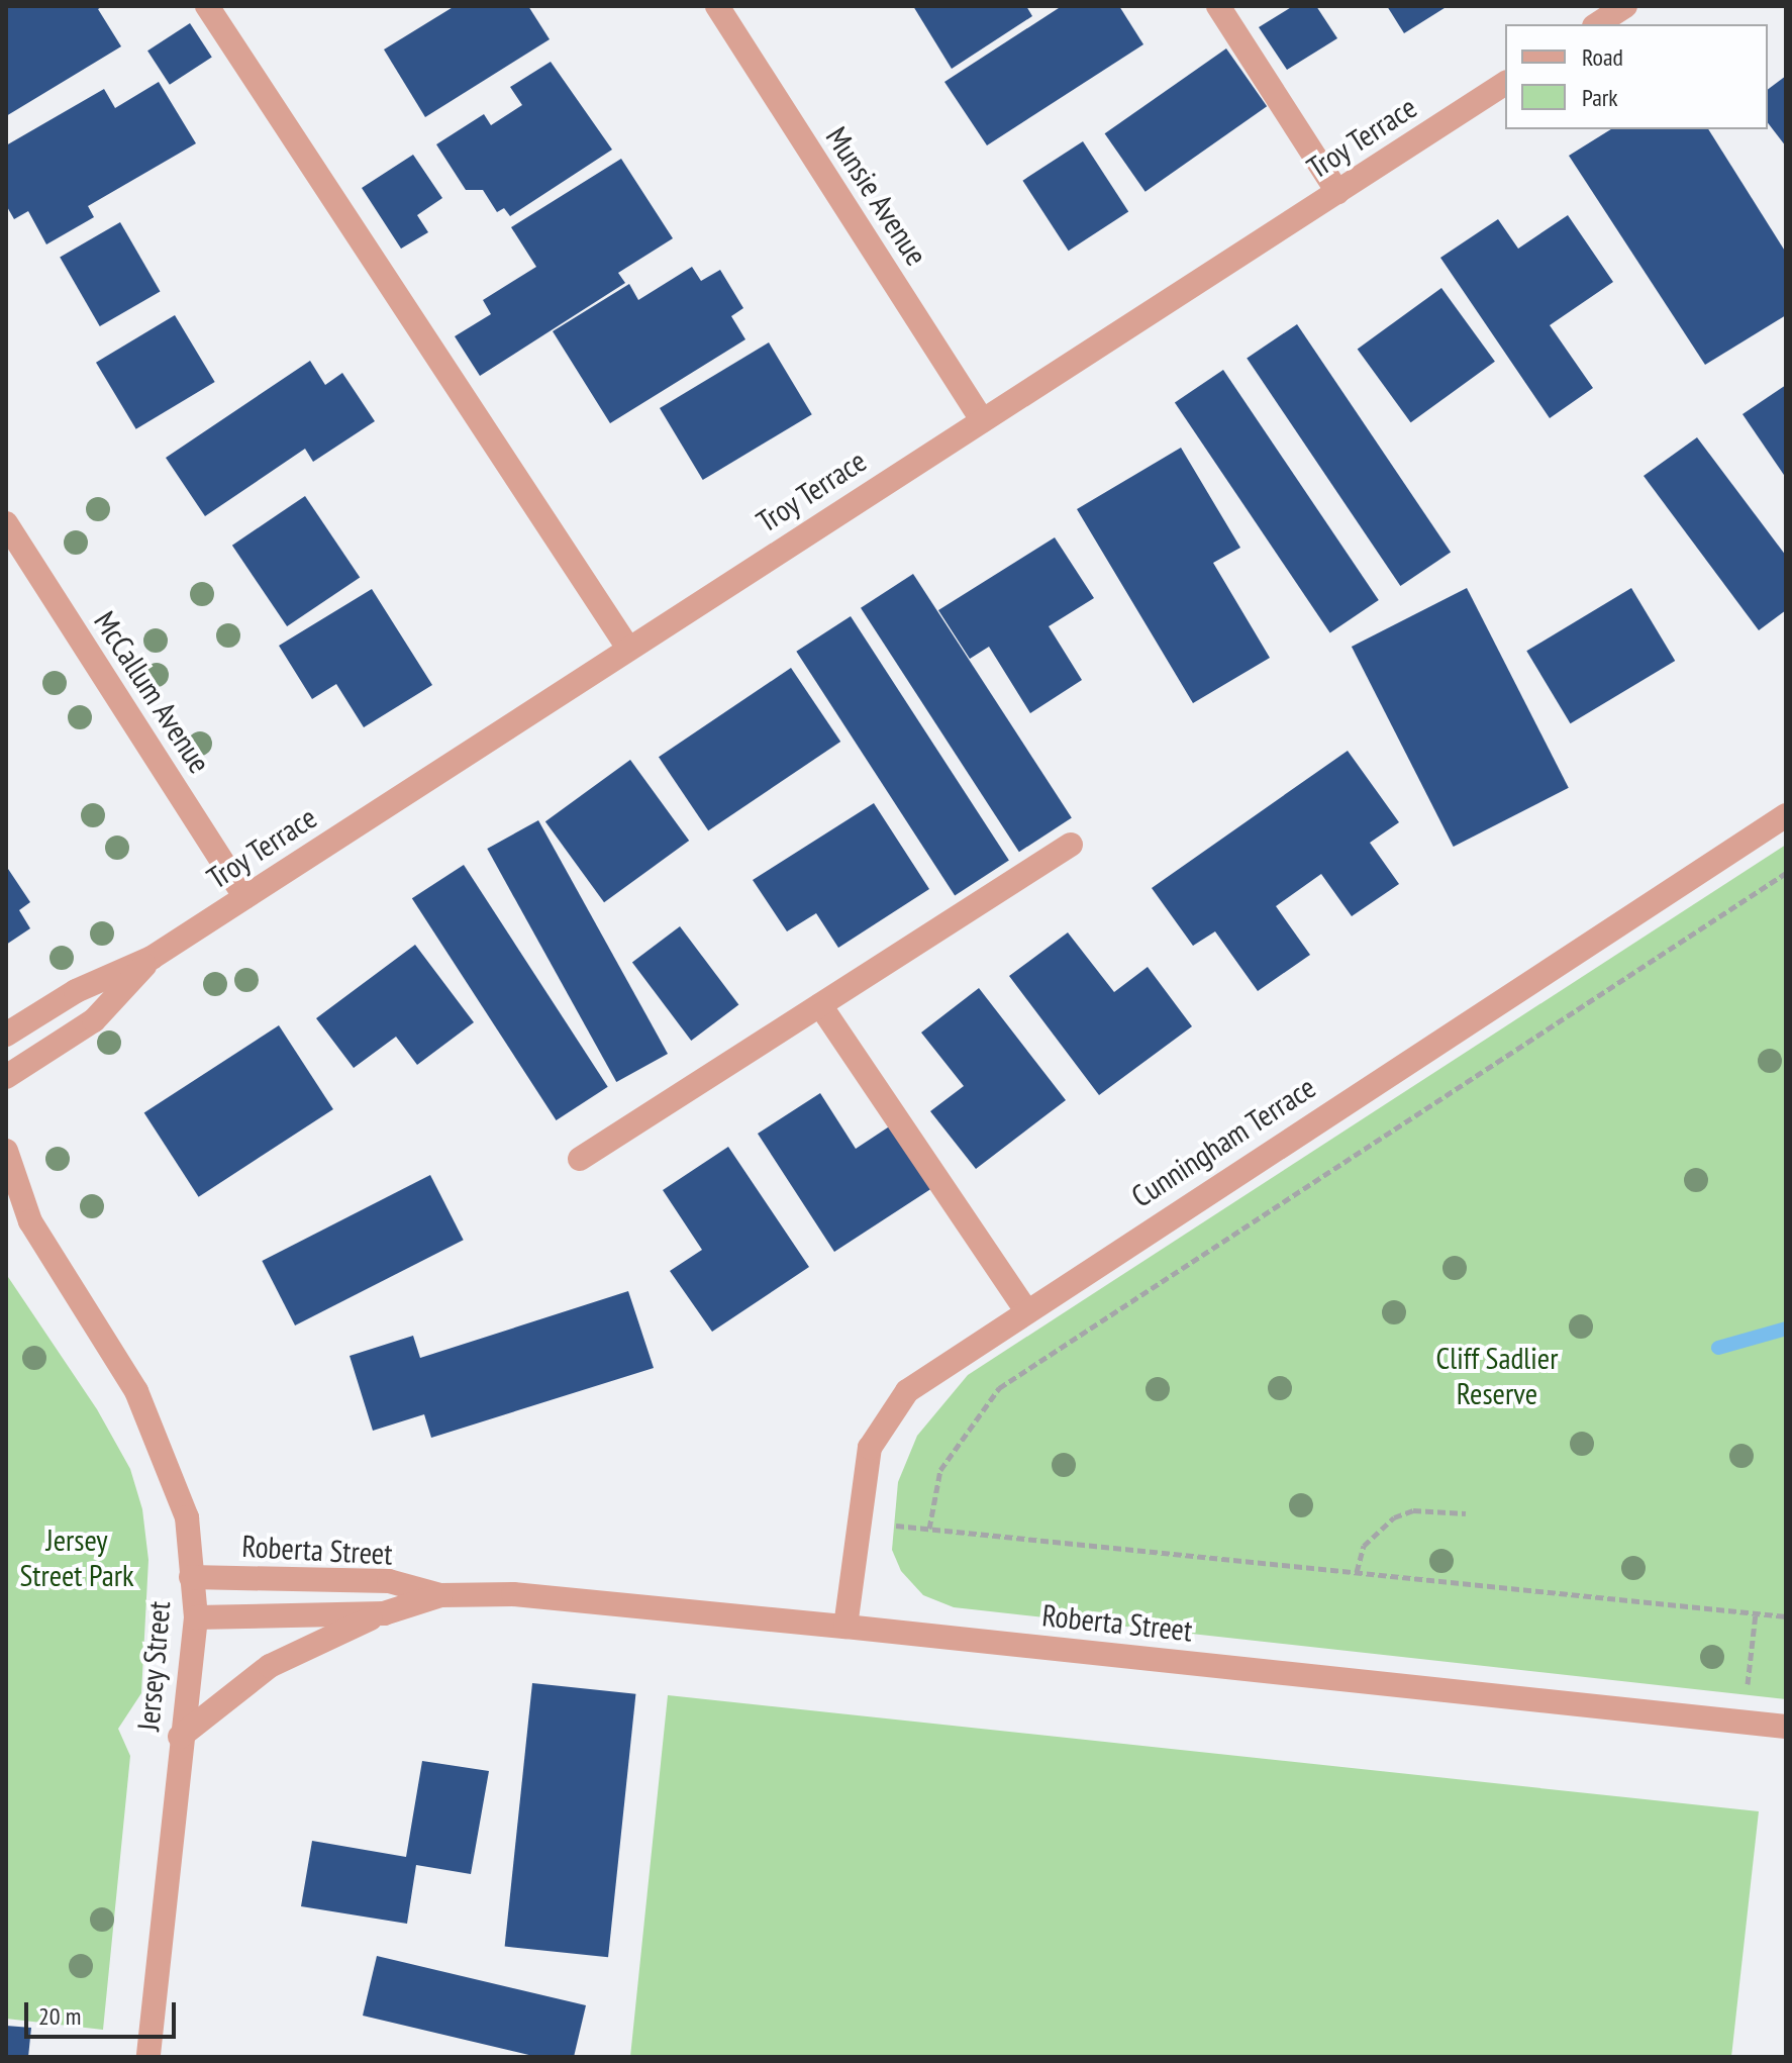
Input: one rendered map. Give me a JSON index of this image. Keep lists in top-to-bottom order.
{
  "streets": {
    "street": [
      "Troy Terrace",
      "Munsie Avenue",
      "McCallum Avenue",
      "Cunningham Terrace",
      "Roberta Street",
      "Jersey Street"
    ]
  },
  "crossings": [
    ["Troy Terrace", "Munsie Avenue"],
    ["Troy Terrace", "McCallum Avenue"],
    ["Cunningham Terrace", "Roberta Street"],
    ["Roberta Street", "Jersey Street"]
  ],
  "parks": ["Cliff Sadlier Reserve", "Jersey Street Park"],
  "legend": ["Road", "Park"],
  "scale_bar": "20 m"
}
